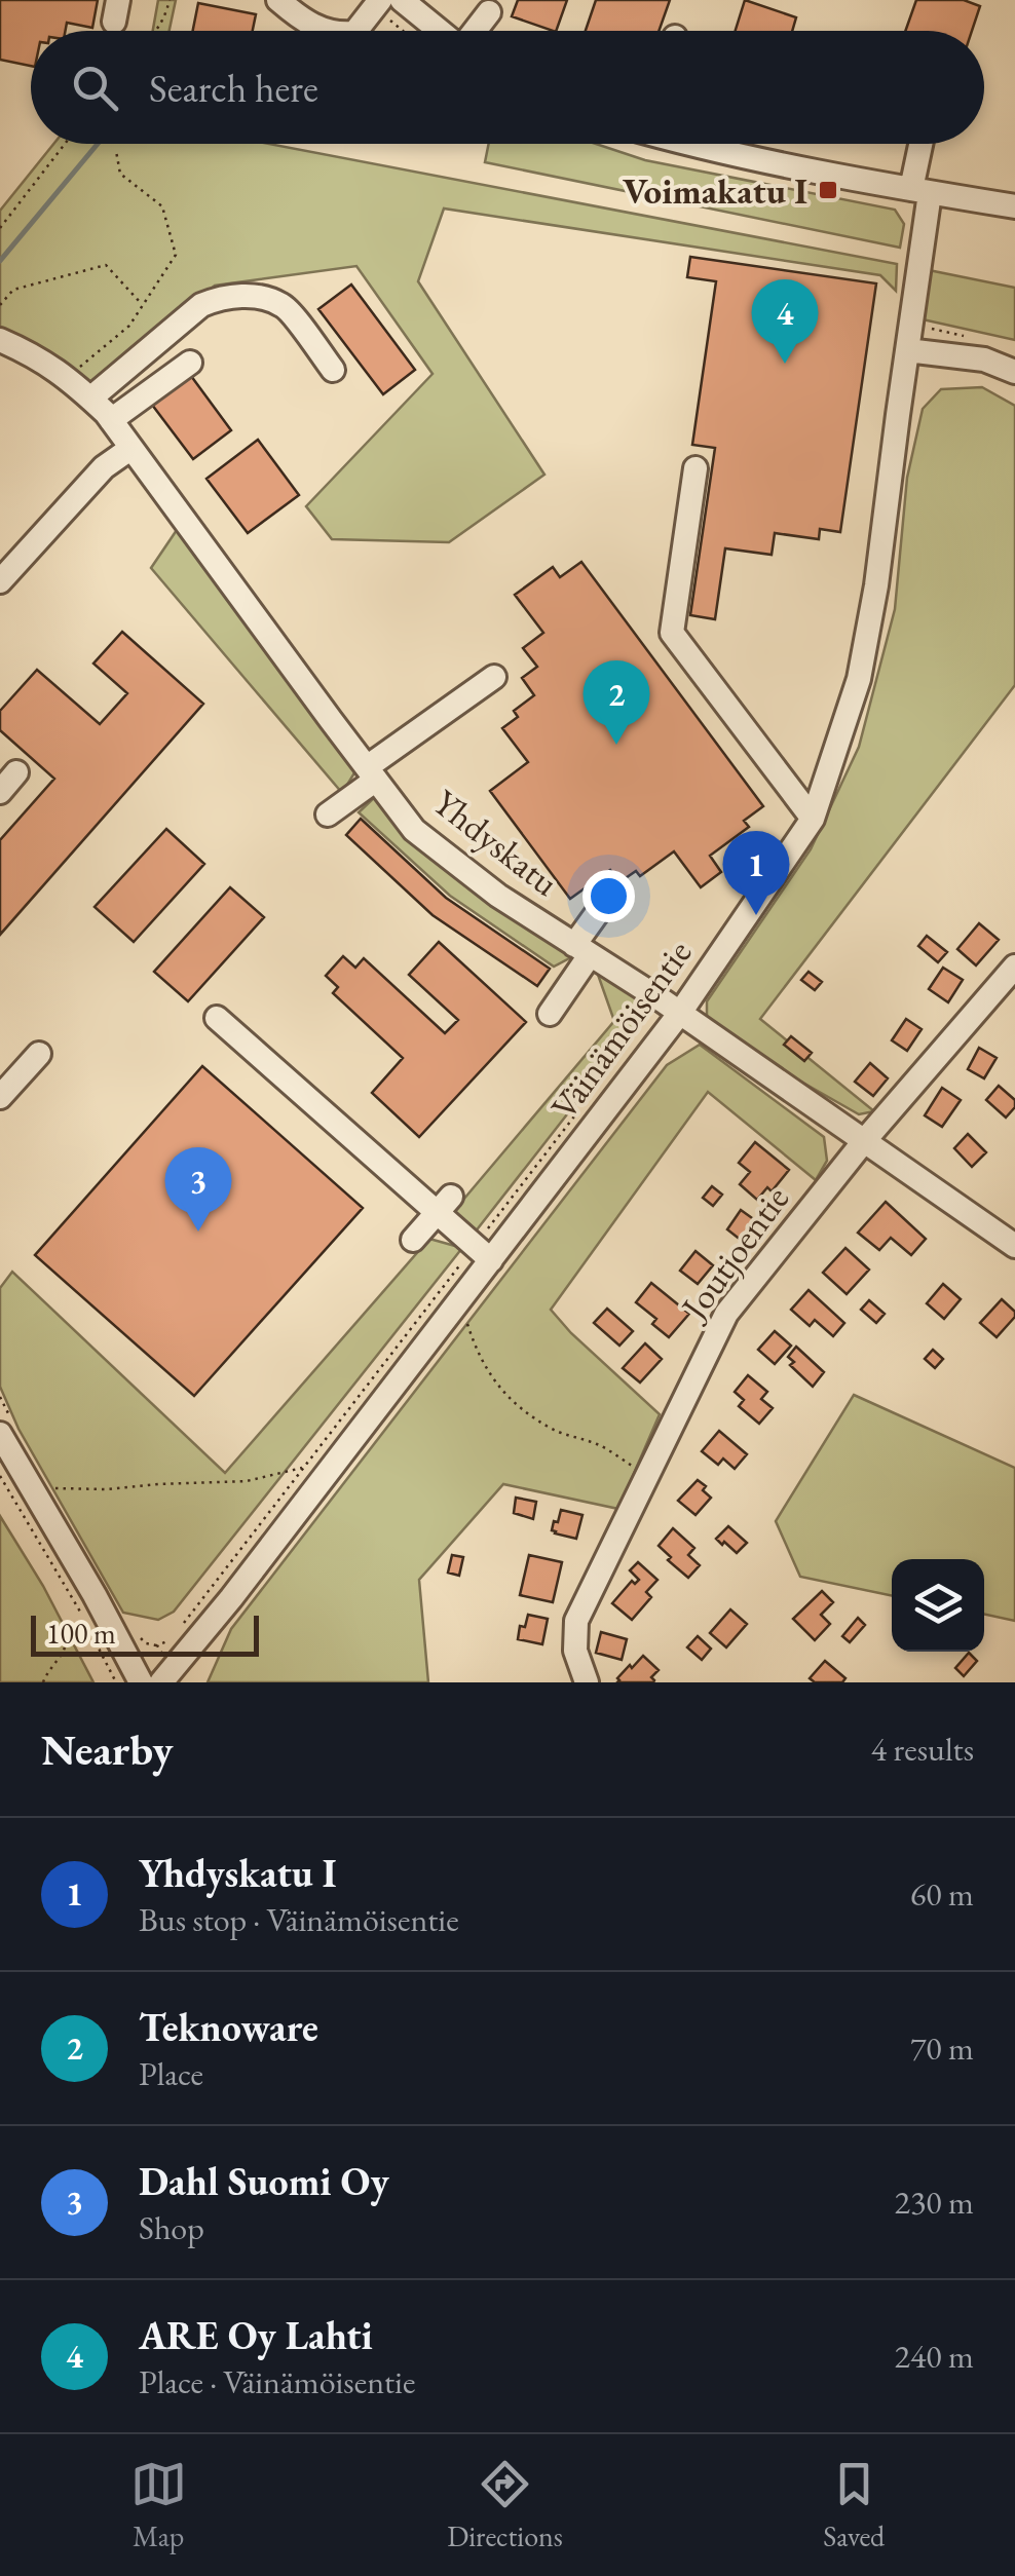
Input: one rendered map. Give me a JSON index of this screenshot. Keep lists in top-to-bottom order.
{
  "streets": {
    "street": ["Yhdyskatu", "Väinämöisentie", "Joutjoentie"]
  },
  "crossings": [
    ["Yhdyskatu", "Väinämöisentie"],
    ["Yhdyskatu", "Joutjoentie"]
  ],
  "places": {
    "transit": ["Voimakatu I"]
  },
  "scale_bar": "100 m",
  "page": {
    "search": "Search here",
    "pins": [
      "4",
      "2",
      "1",
      "3"
    ],
    "scale": "100 m",
    "heading": ["Nearby", "4 results"],
    "list": [
      {
        "mark": "1",
        "name": "Yhdyskatu I",
        "note": "Bus stop · Väinämöisentie",
        "value": "60 m"
      },
      {
        "mark": "2",
        "name": "Teknoware",
        "note": "Place",
        "value": "70 m"
      },
      {
        "mark": "3",
        "name": "Dahl Suomi Oy",
        "note": "Shop",
        "value": "230 m"
      },
      {
        "mark": "4",
        "name": "ARE Oy Lahti",
        "note": "Place · Väinämöisentie",
        "value": "240 m"
      }
    ],
    "nav": ["Map", "Directions", "Saved"]
  }
}
